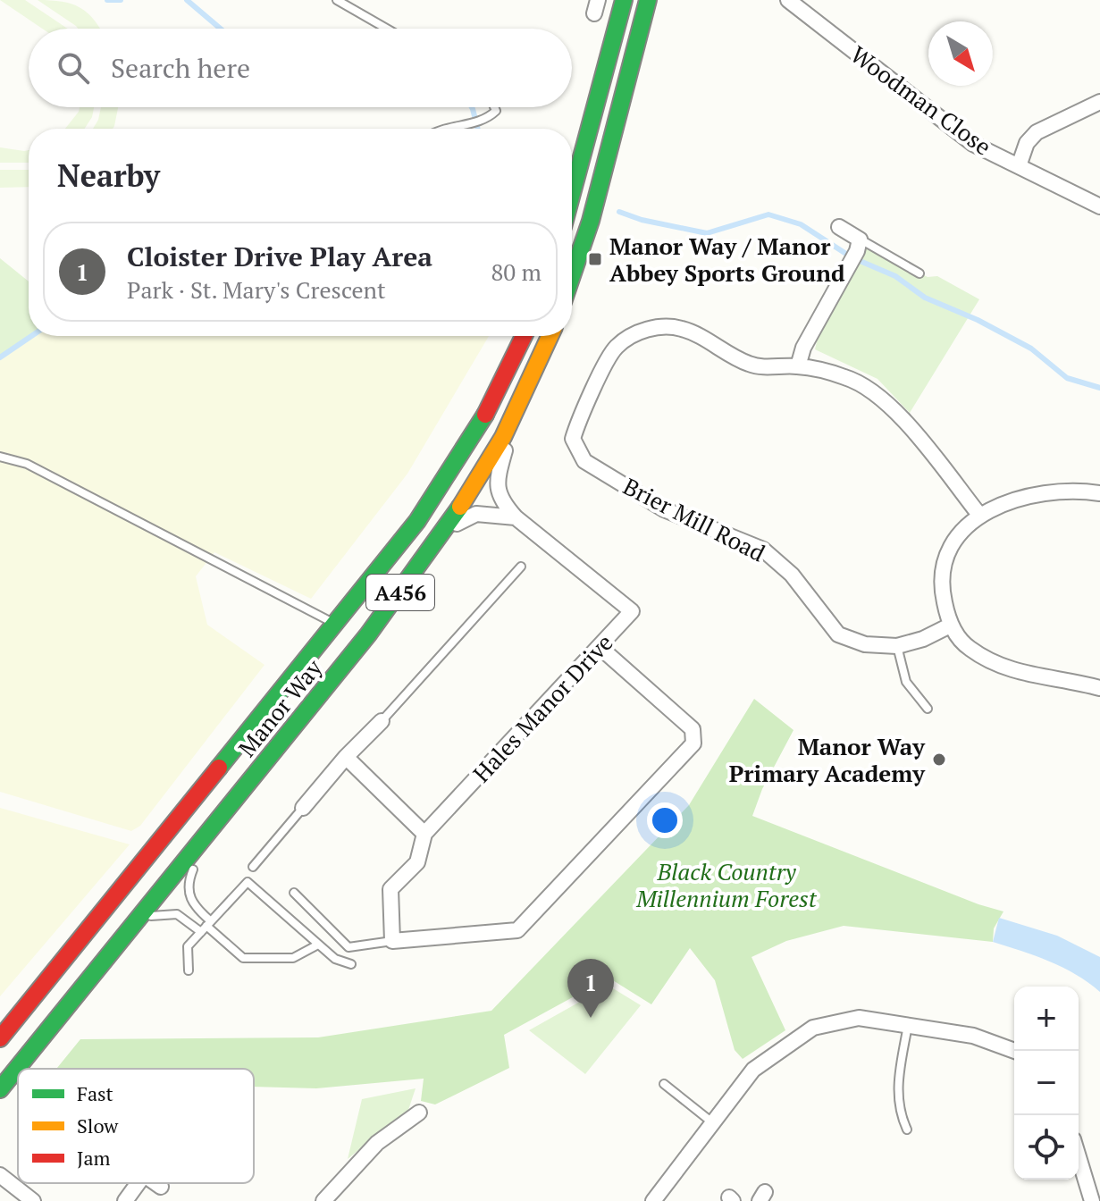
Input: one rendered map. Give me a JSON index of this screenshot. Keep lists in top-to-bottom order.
{
  "streets": {
    "highway": ["A456", "Manor Way"],
    "street": ["Woodman Close", "Brier Mill Road", "Hales Manor Drive"]
  },
  "crossings": [
    ["Manor Way", "Hales Manor Drive"]
  ],
  "parks": ["Black Country Millennium Forest"],
  "places": {
    "transit": ["Manor Way / Manor Abbey Sports Ground"],
    "other": ["Manor Way Primary Academy"]
  },
  "legend": ["Fast", "Slow", "Jam"],
  "north": "bottom right",
  "page": {
    "search": "Search here",
    "heading": "Nearby",
    "list": [
      {
        "mark": "1",
        "name": "Cloister Drive Play Area",
        "note": "Park · St. Mary's Crescent",
        "value": "80 m"
      }
    ],
    "pins": "1",
    "map_buttons": ["+", "−"]
  }
}
